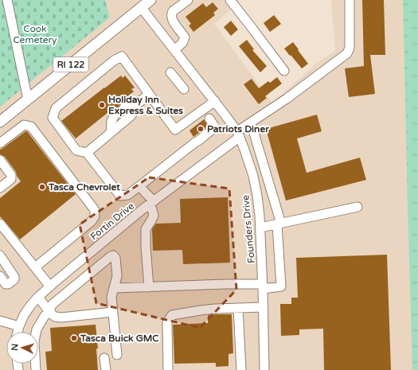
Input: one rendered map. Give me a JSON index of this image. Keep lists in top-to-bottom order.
{
  "streets": {
    "main road": ["RI 122"],
    "street": ["Fortin Drive", "Founders Drive"]
  },
  "crossings": [
    ["RI 122", "Founders Drive"],
    ["Fortin Drive", "Founders Drive"]
  ],
  "parks": ["Cook Cemetery"],
  "places": [
    "Holiday Inn Express & Suites",
    "Patriots Diner",
    "Tasca Chevrolet",
    "Tasca Buick GMC"
  ],
  "north": "left"
}
